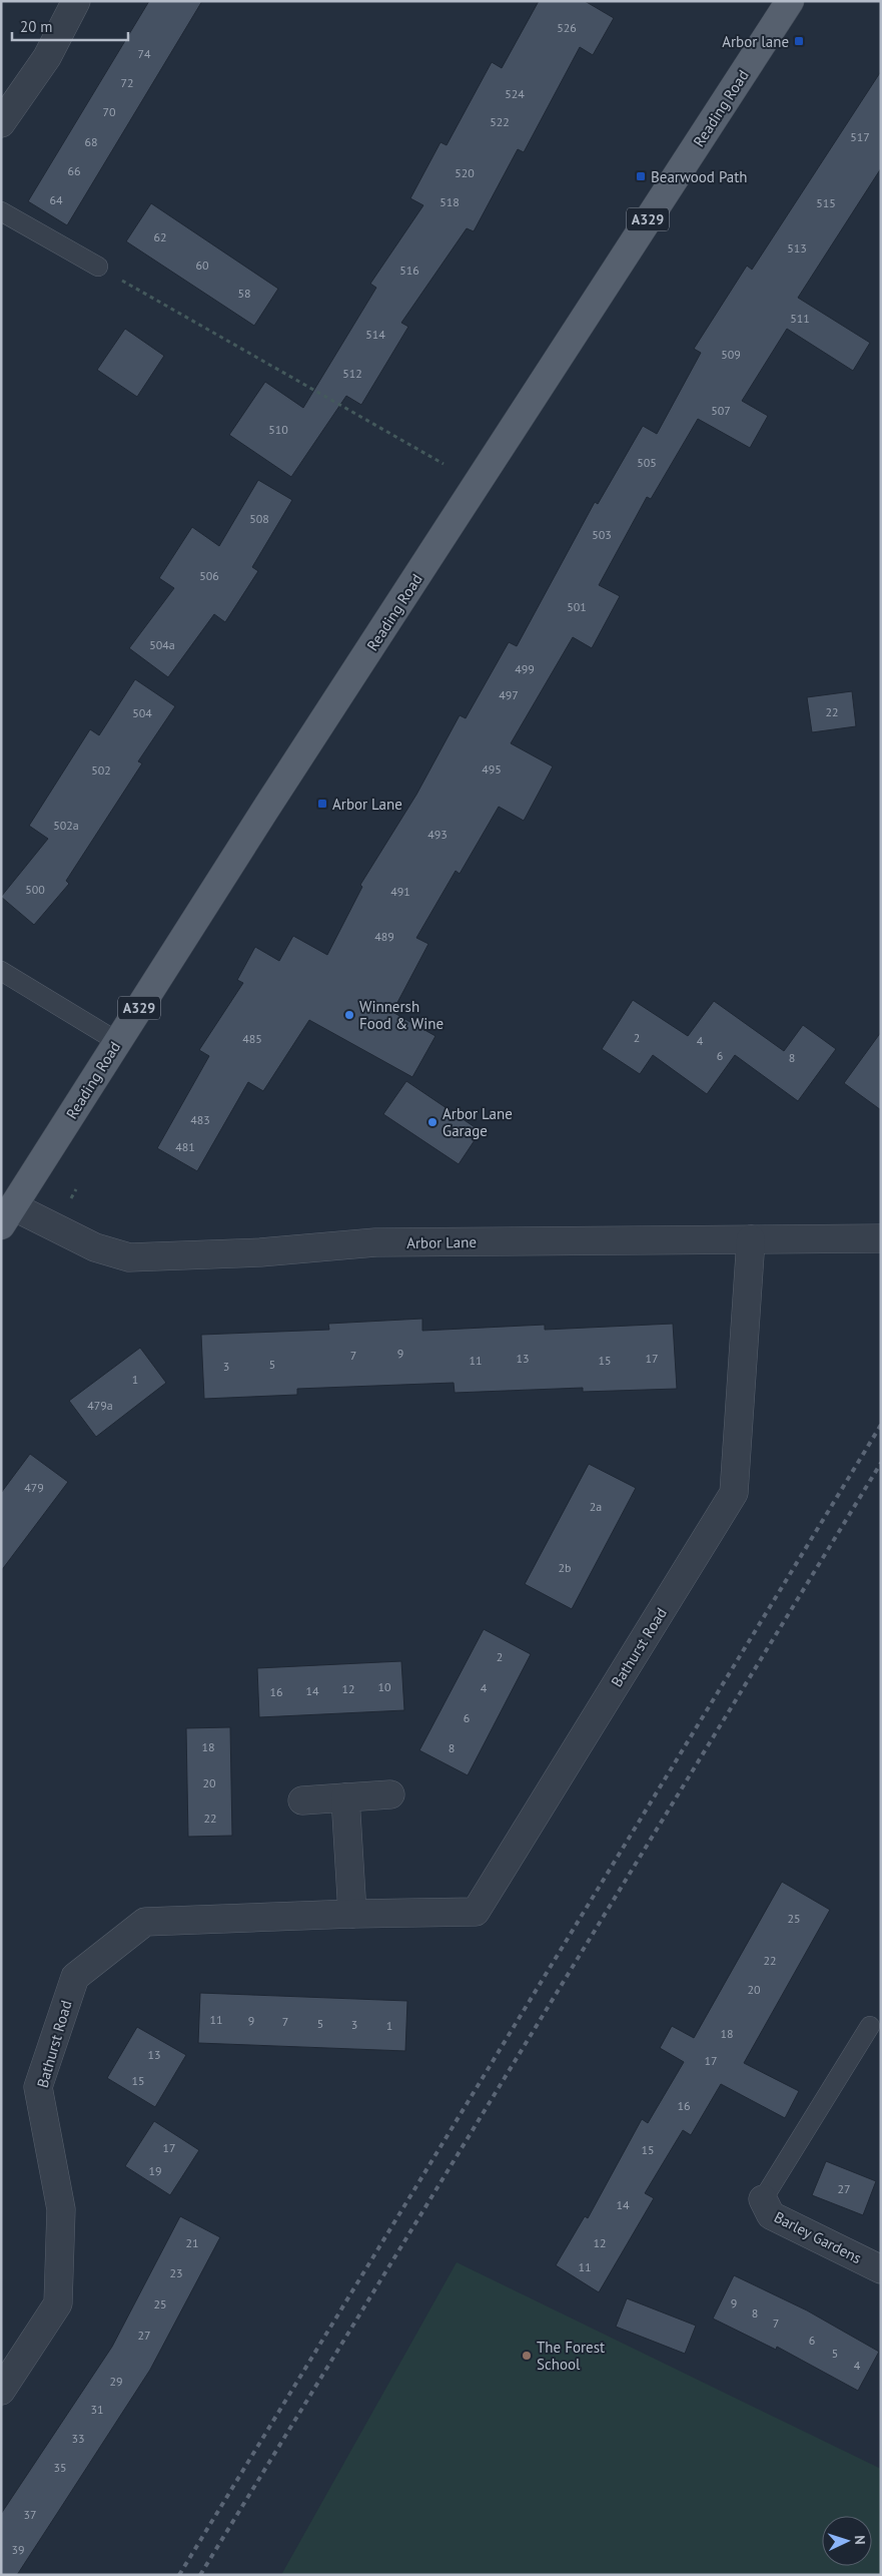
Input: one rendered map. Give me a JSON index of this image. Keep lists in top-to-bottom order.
{
  "streets": {
    "main road": ["Reading Road", "A329"],
    "street": ["Arbor Lane", "Bathurst Road", "Barley Gardens"]
  },
  "crossings": [
    ["Reading Road", "Arbor Lane"],
    ["Arbor Lane", "Bathurst Road"]
  ],
  "places": {
    "transit": ["Arbor lane", "Bearwood Path", "Arbor Lane"],
    "other": ["Winnersh Food & Wine", "Arbor Lane Garage", "The Forest School"]
  },
  "house_numbers": [
    "526",
    "74",
    "72",
    "524",
    "70",
    "522",
    "517",
    "68",
    "66",
    "520",
    "64",
    "518",
    "515",
    "62",
    "513",
    "60",
    "516",
    "58",
    "511",
    "514",
    "509",
    "512",
    "507",
    "510",
    "505",
    "508",
    "503",
    "506",
    "501",
    "504a",
    "499",
    "497",
    "22",
    "504",
    "495",
    "502",
    "502a",
    "493",
    "500",
    "491",
    "489",
    "2",
    "485",
    "4",
    "6",
    "8",
    "483",
    "481",
    "9",
    "7",
    "13",
    "17",
    "11",
    "15",
    "5",
    "3",
    "1",
    "479a",
    "479",
    "2a",
    "2b",
    "2",
    "10",
    "4",
    "12",
    "14",
    "16",
    "6",
    "18",
    "8",
    "20",
    "22",
    "25",
    "22",
    "20",
    "11",
    "9",
    "7",
    "5",
    "3",
    "1",
    "18",
    "13",
    "17",
    "15",
    "16",
    "17",
    "15",
    "19",
    "27",
    "14",
    "21",
    "12",
    "11",
    "23",
    "9",
    "25",
    "8",
    "7",
    "27",
    "6",
    "5",
    "4",
    "29",
    "31",
    "33",
    "35",
    "37",
    "39"
  ],
  "scale_bar": "20 m",
  "north": "right"
}
